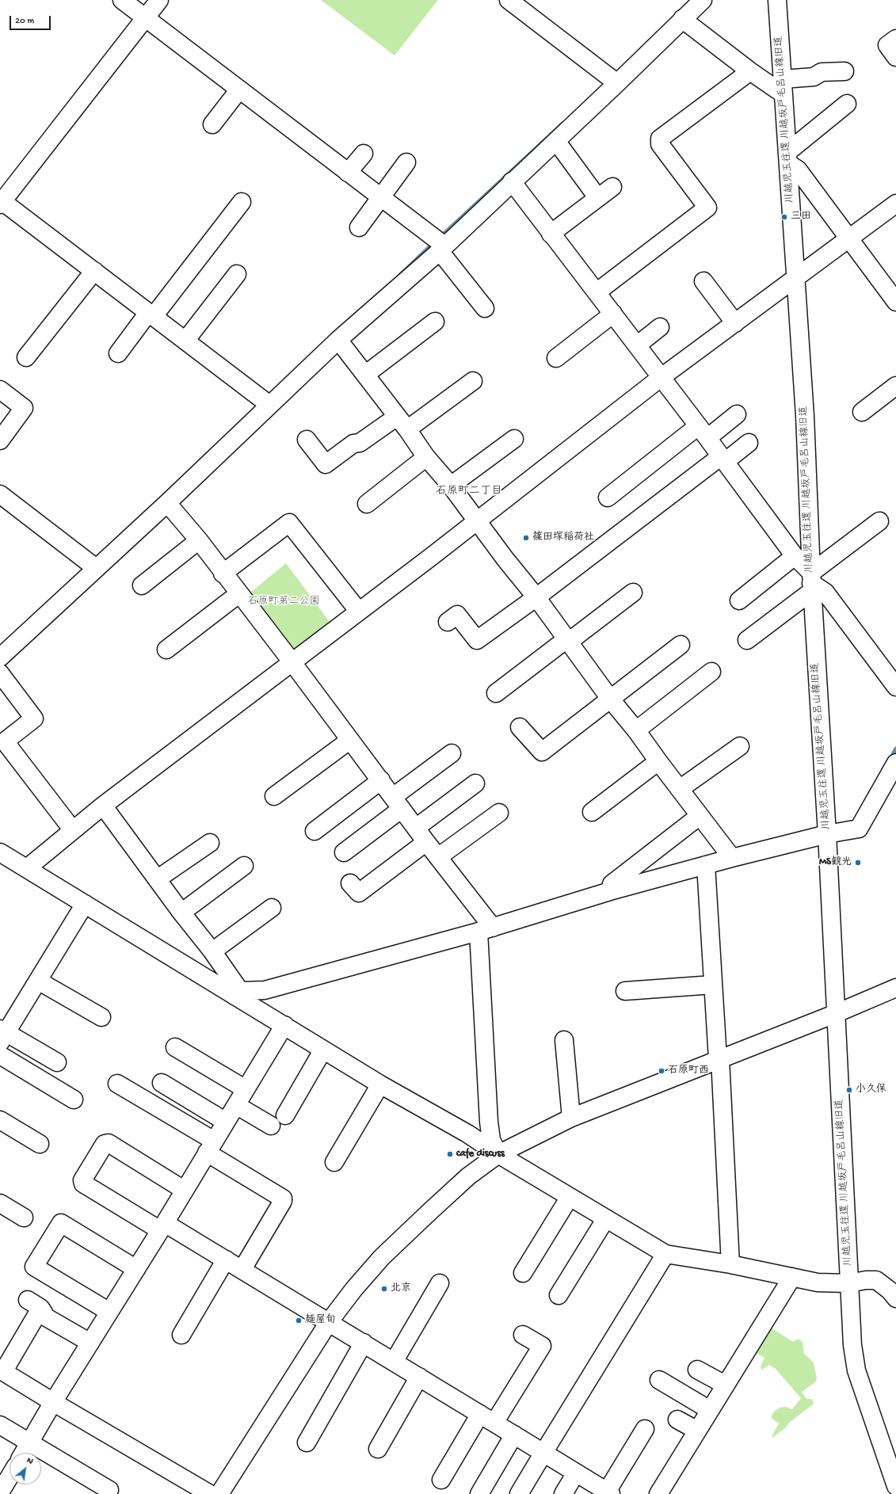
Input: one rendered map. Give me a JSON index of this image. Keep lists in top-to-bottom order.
{
  "streets": {
    "street": ["川越児玉往還 川越坂戸毛呂山線旧道"]
  },
  "districts": ["石原町二丁目"],
  "parks": ["石原町第二公園"],
  "places": [
    "三田",
    "篠田塚稲荷社",
    "MS観光",
    "石原町西",
    "小久保",
    "cafe discuss",
    "北京",
    "麺屋旬"
  ],
  "scale_bar": "20 m",
  "north": "top right"
}
